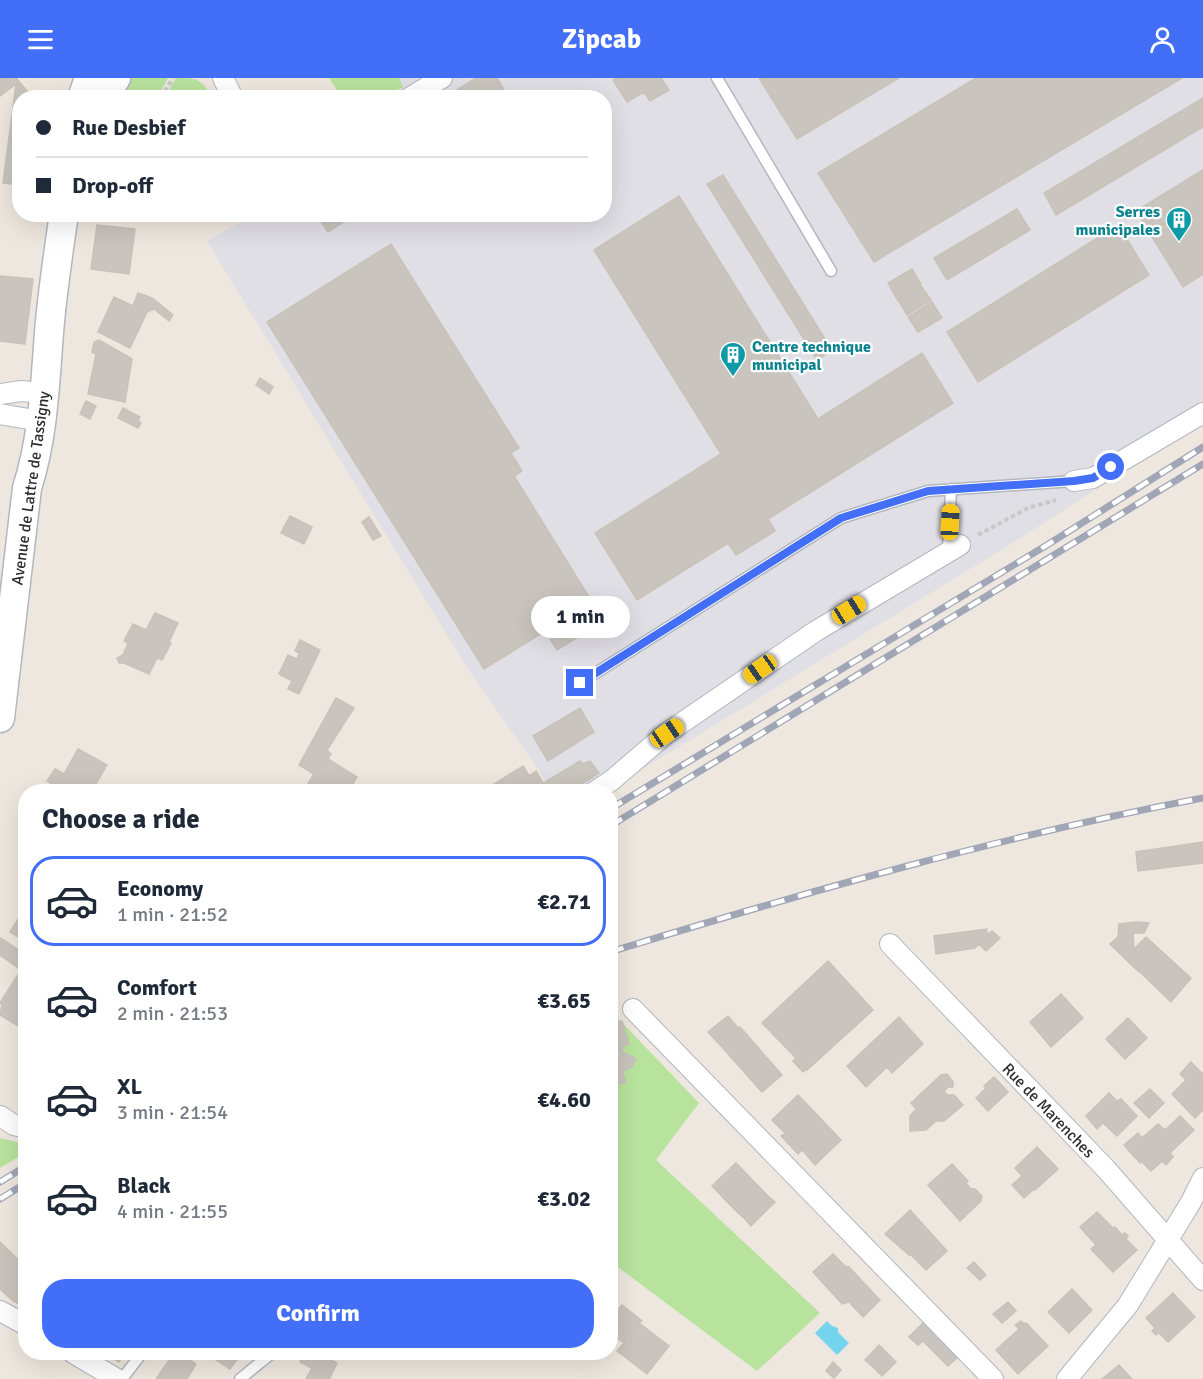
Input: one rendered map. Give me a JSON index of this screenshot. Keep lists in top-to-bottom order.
{
  "streets": {
    "main road": ["Avenue de Lattre de Tassigny"],
    "street": ["Rue de Marenches"]
  },
  "places": {
    "building": ["Serres municipales", "Centre technique municipal"]
  },
  "page": {
    "header": "Zipcab",
    "banner": ["Rue Desbief", "Drop-off"],
    "bubble": "1 min",
    "heading": "Choose a ride",
    "list": [
      {
        "name": "Economy",
        "note": "1 min · 21:52",
        "value": "€2.71"
      },
      {
        "name": "Comfort",
        "note": "2 min · 21:53",
        "value": "€3.65"
      },
      {
        "name": "XL",
        "note": "3 min · 21:54",
        "value": "€4.60"
      },
      {
        "name": "Black",
        "note": "4 min · 21:55",
        "value": "€3.02"
      }
    ],
    "buttons": "Confirm"
  }
}
